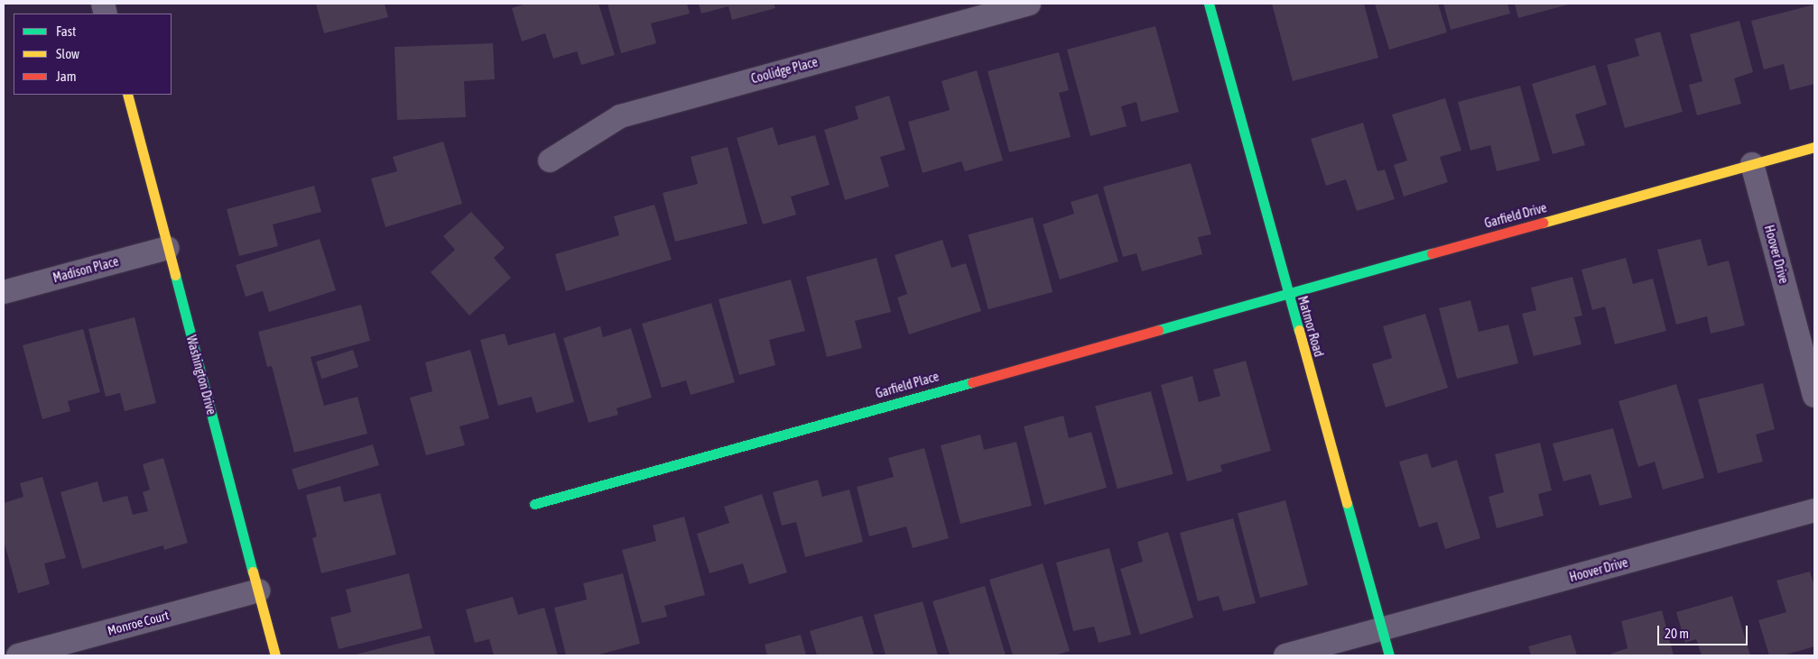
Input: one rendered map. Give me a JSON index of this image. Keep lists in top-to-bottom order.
{
  "streets": {
    "street": [
      "Coolidge Place",
      "Garfield Drive",
      "Hoover Drive",
      "Madison Place",
      "Matmor Road",
      "Washington Drive",
      "Garfield Place",
      "Monroe Court"
    ]
  },
  "crossings": [
    ["Garfield Drive", "Hoover Drive"],
    ["Garfield Drive", "Matmor Road"],
    ["Garfield Drive", "Garfield Place"],
    ["Hoover Drive", "Matmor Road"],
    ["Madison Place", "Washington Drive"],
    ["Matmor Road", "Garfield Place"],
    ["Washington Drive", "Monroe Court"]
  ],
  "legend": ["Fast", "Slow", "Jam"],
  "scale_bar": "20 m"
}
